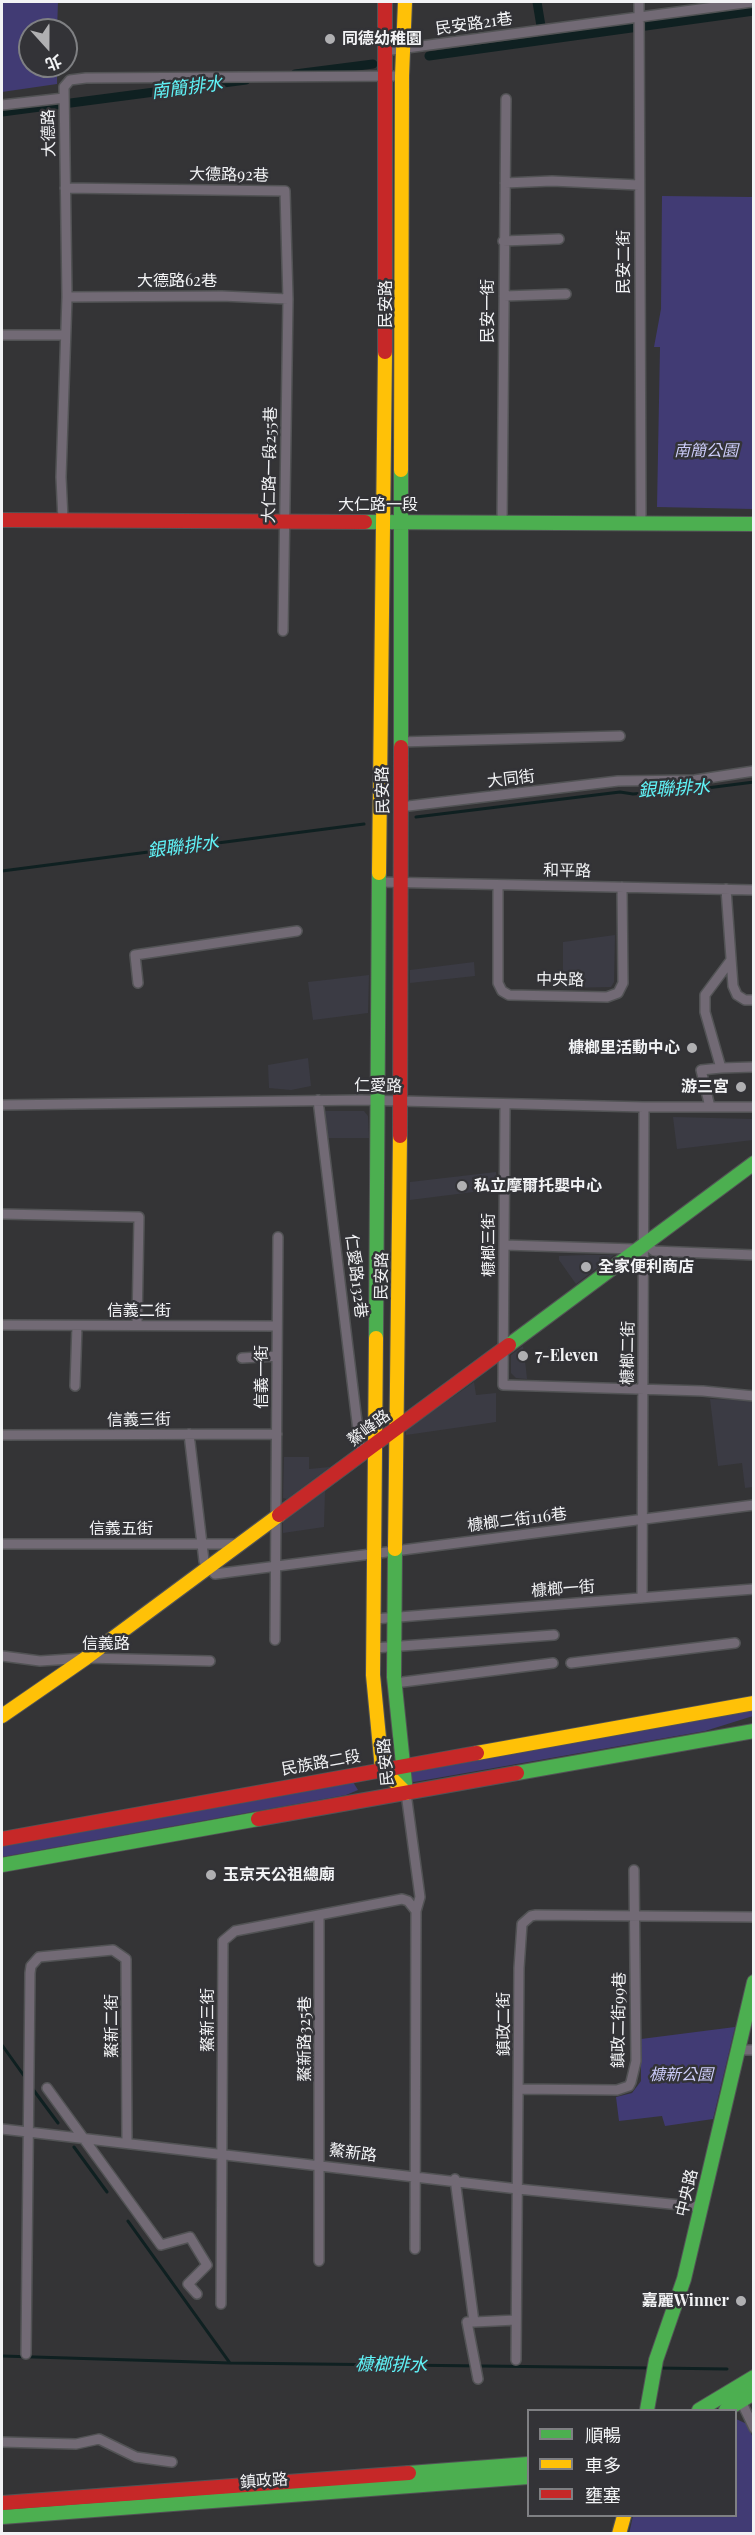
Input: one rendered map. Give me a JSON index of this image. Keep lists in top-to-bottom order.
{
  "streets": {
    "street": [
      "民安路21巷",
      "大德路",
      "大德路92巷",
      "民安二街",
      "大德路62巷",
      "民安路",
      "民安一街",
      "大仁路一段255巷",
      "大仁路一段",
      "大同街",
      "和平路",
      "中央路",
      "仁愛路",
      "槺榔三街",
      "仁愛路132巷",
      "信義二街",
      "槺榔二街",
      "信義一街",
      "信義三街",
      "鰲峰路",
      "槺榔二街116巷",
      "信義五街",
      "槺榔一街",
      "信義路",
      "民族路二段",
      "鰲新三街",
      "鎮政二街99巷",
      "鎮政二街",
      "鰲新二街",
      "鰲新路325巷",
      "鰲新路",
      "鎮政路"
    ]
  },
  "crossings": [
    ["民安路21巷", "民安二街"],
    ["民安路21巷", "民安路"],
    ["大德路", "大德路92巷"],
    ["大德路", "大德路62巷"],
    ["大德路", "民安路"],
    ["大德路", "大仁路一段"],
    ["大德路92巷", "大德路62巷"],
    ["大德路92巷", "大仁路一段255巷"],
    ["民安二街", "大仁路一段"],
    ["大德路62巷", "大仁路一段255巷"],
    ["民安路", "大仁路一段"],
    ["民安路", "大同街"],
    ["民安路", "和平路"],
    ["民安路", "仁愛路"],
    ["民安路", "鰲峰路"],
    ["民安路", "槺榔二街116巷"],
    ["民安路", "槺榔一街"],
    ["民安路", "民族路二段"],
    ["民安一街", "大仁路一段"],
    ["大仁路一段255巷", "大仁路一段"],
    ["和平路", "中央路"],
    ["中央路", "鰲新路"],
    ["仁愛路", "槺榔三街"],
    ["仁愛路", "仁愛路132巷"],
    ["仁愛路", "槺榔二街"],
    ["槺榔三街", "槺榔二街"],
    ["槺榔三街", "鰲峰路"],
    ["仁愛路132巷", "鰲峰路"],
    ["信義二街", "信義一街"],
    ["槺榔二街", "鰲峰路"],
    ["槺榔二街", "槺榔二街116巷"],
    ["槺榔二街", "槺榔一街"],
    ["信義一街", "信義三街"],
    ["信義一街", "鰲峰路"],
    ["鰲峰路", "槺榔二街116巷"],
    ["鰲峰路", "信義五街"],
    ["鰲峰路", "信義路"],
    ["鰲新三街", "鰲新路325巷"],
    ["鰲新三街", "鰲新路"],
    ["鎮政二街99巷", "鎮政二街"],
    ["鎮政二街", "鰲新路"],
    ["鰲新二街", "鰲新路"],
    ["鰲新路325巷", "鰲新路"]
  ],
  "water": ["南簡排水", "銀聯排水", "槺榔排水"],
  "parks": ["南簡公園", "槺新公園"],
  "places": [
    "同德幼稚園",
    "槺榔里活動中心",
    "游三宮",
    "私立摩爾托嬰中心",
    "全家便利商店",
    "7-Eleven",
    "玉京天公祖總廟",
    "嘉麗Winner"
  ],
  "legend": ["順暢", "車多", "壅塞"],
  "north": "bottom"
}
